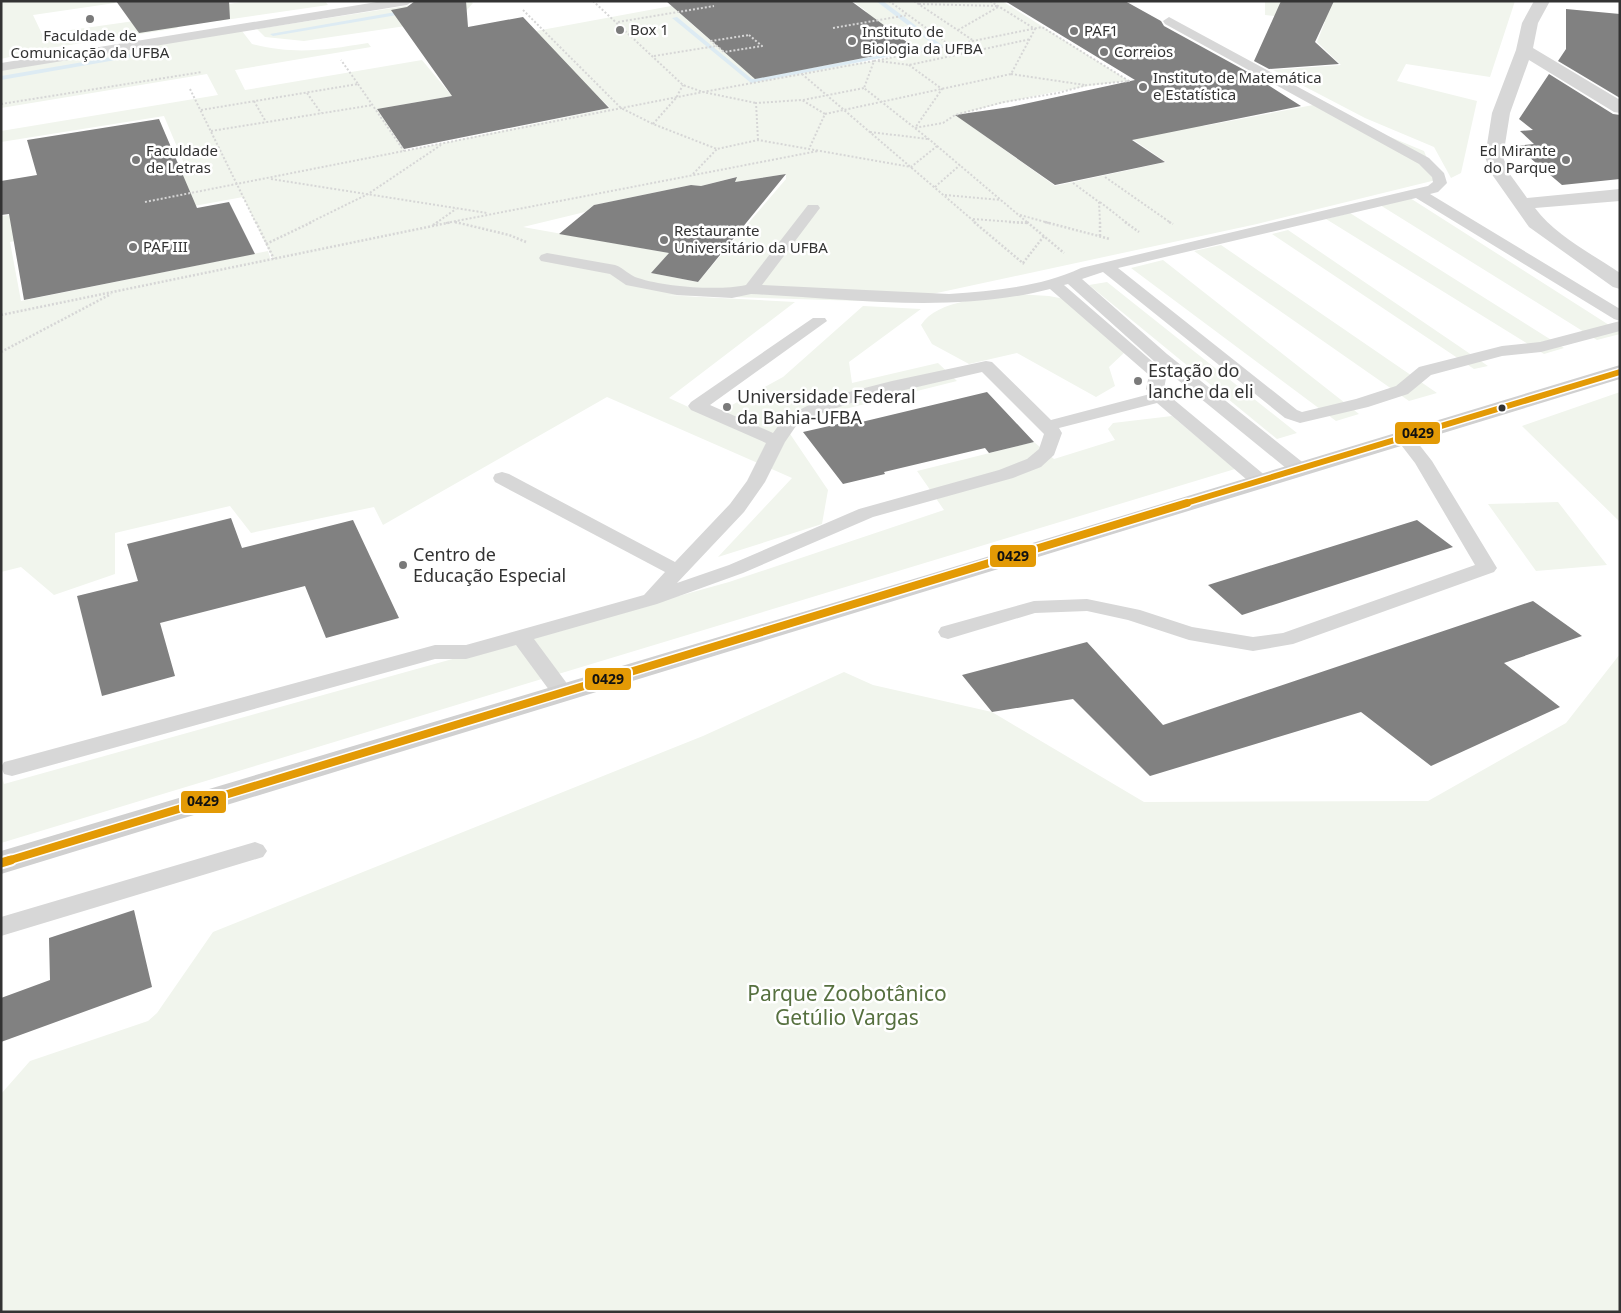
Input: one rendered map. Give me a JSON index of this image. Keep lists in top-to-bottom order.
{
  "parks": ["Parque Zoobotânico Getúlio Vargas"],
  "places": [
    "Faculdade de Comunicação da UFBA",
    "Box 1",
    "PAF1",
    "Instituto de Biologia da UFBA",
    "Correios",
    "Instituto de Matemática e Estatística",
    "Faculdade de Letras",
    "Ed Mirante do Parque",
    "Restaurante Universitário da UFBA",
    "PAF III",
    "Estação do lanche da eli",
    "Universidade Federal da Bahia-UFBA",
    "Centro de Educação Especial"
  ],
  "lines": ["transit line 0429"]
}
